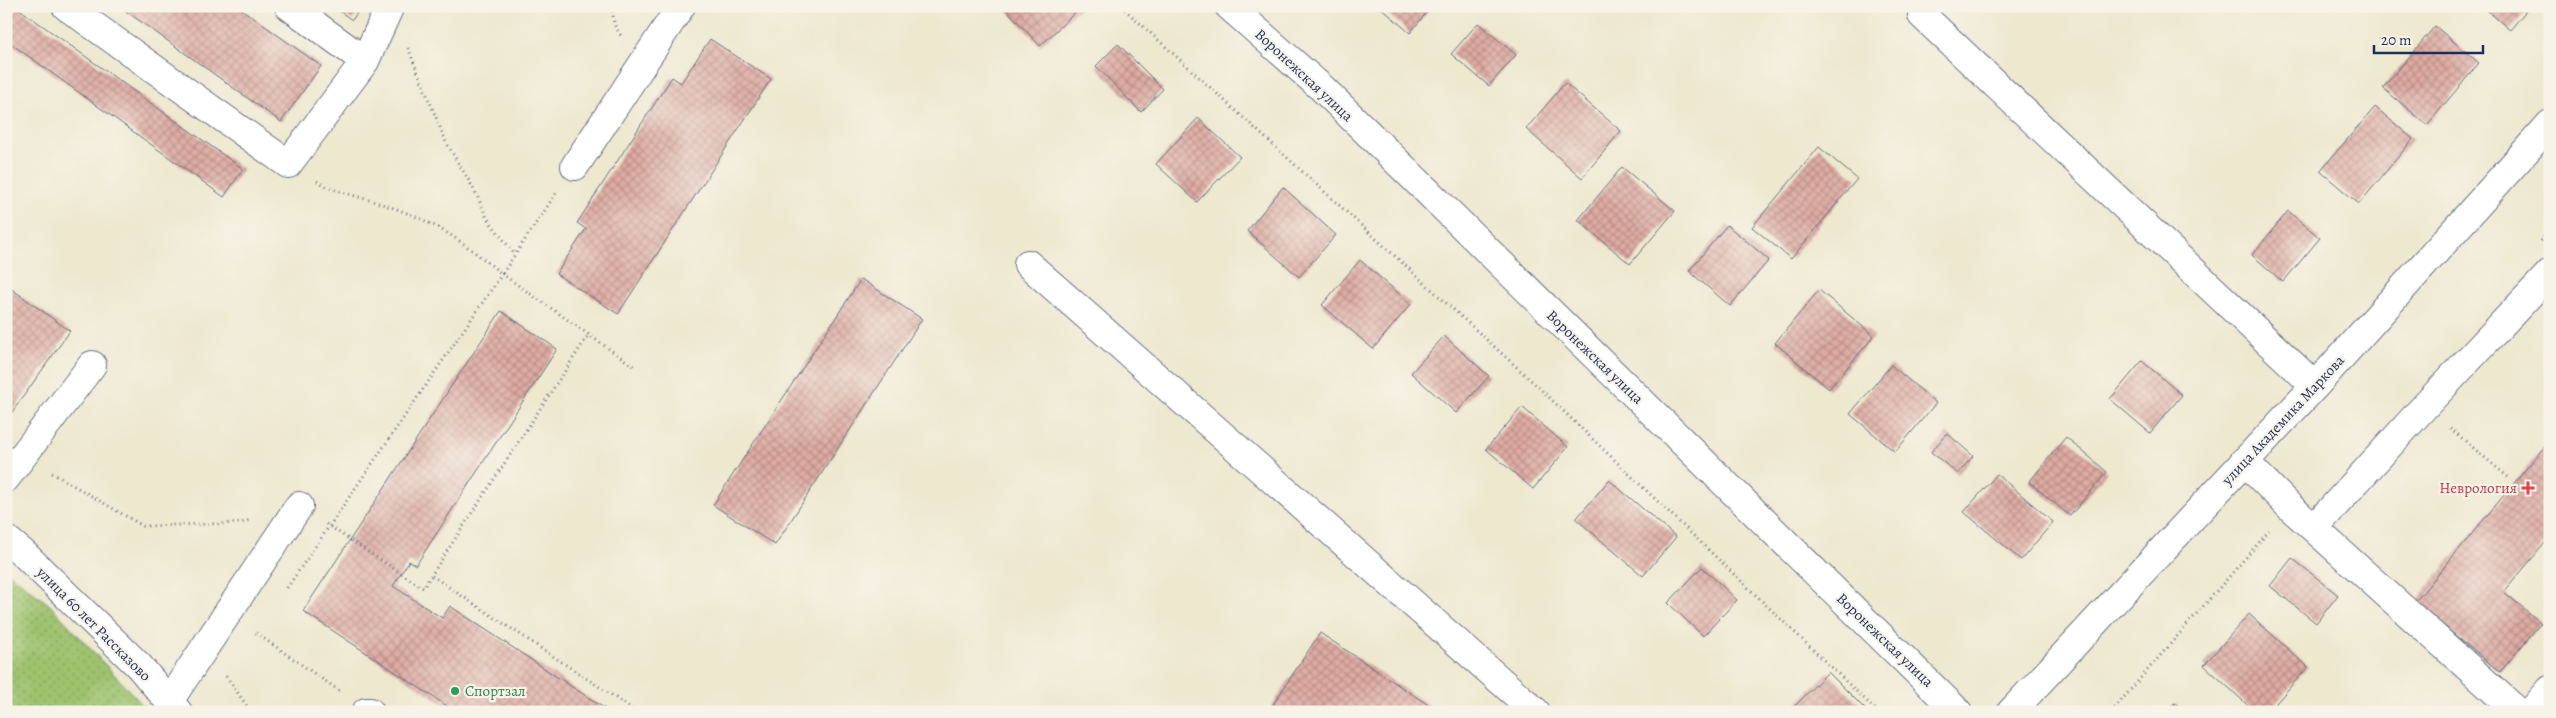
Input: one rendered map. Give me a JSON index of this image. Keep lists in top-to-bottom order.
{
  "streets": {
    "street": ["Воронежская улица", "улица Академика Маркова", "улица 60 лет Рассказово"]
  },
  "places": {
    "health": ["Неврология"],
    "other": ["Спортзал"]
  },
  "scale_bar": "20 m"
}
